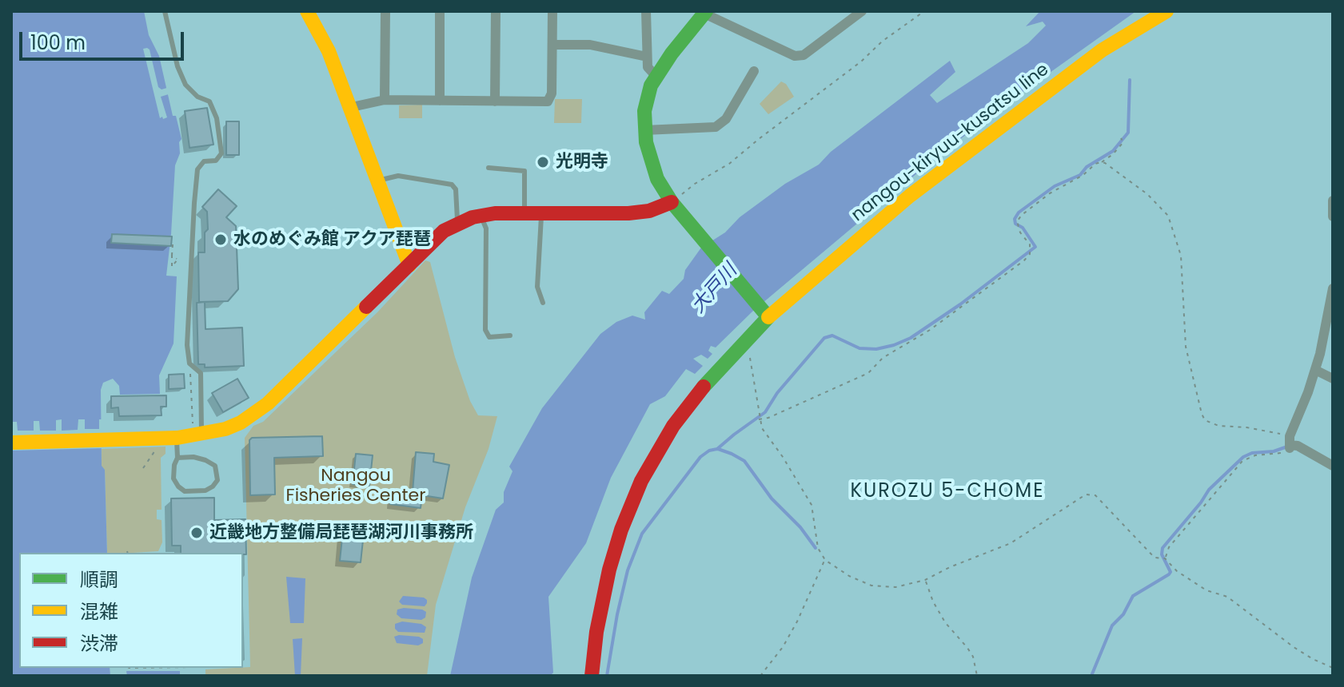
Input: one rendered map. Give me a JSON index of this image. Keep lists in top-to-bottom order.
{
  "streets": {
    "main road": ["nangou-kiryuu-kusatsu line"]
  },
  "districts": ["KUROZU 5-CHOME"],
  "water": ["大戸川"],
  "parks": ["Nangou Fisheries Center"],
  "places": ["光明寺", "水のめぐみ館 アクア琵琶", "近畿地方整備局琵琶湖河川事務所"],
  "legend": ["順調", "混雑", "渋滞"],
  "scale_bar": "100 m"
}
